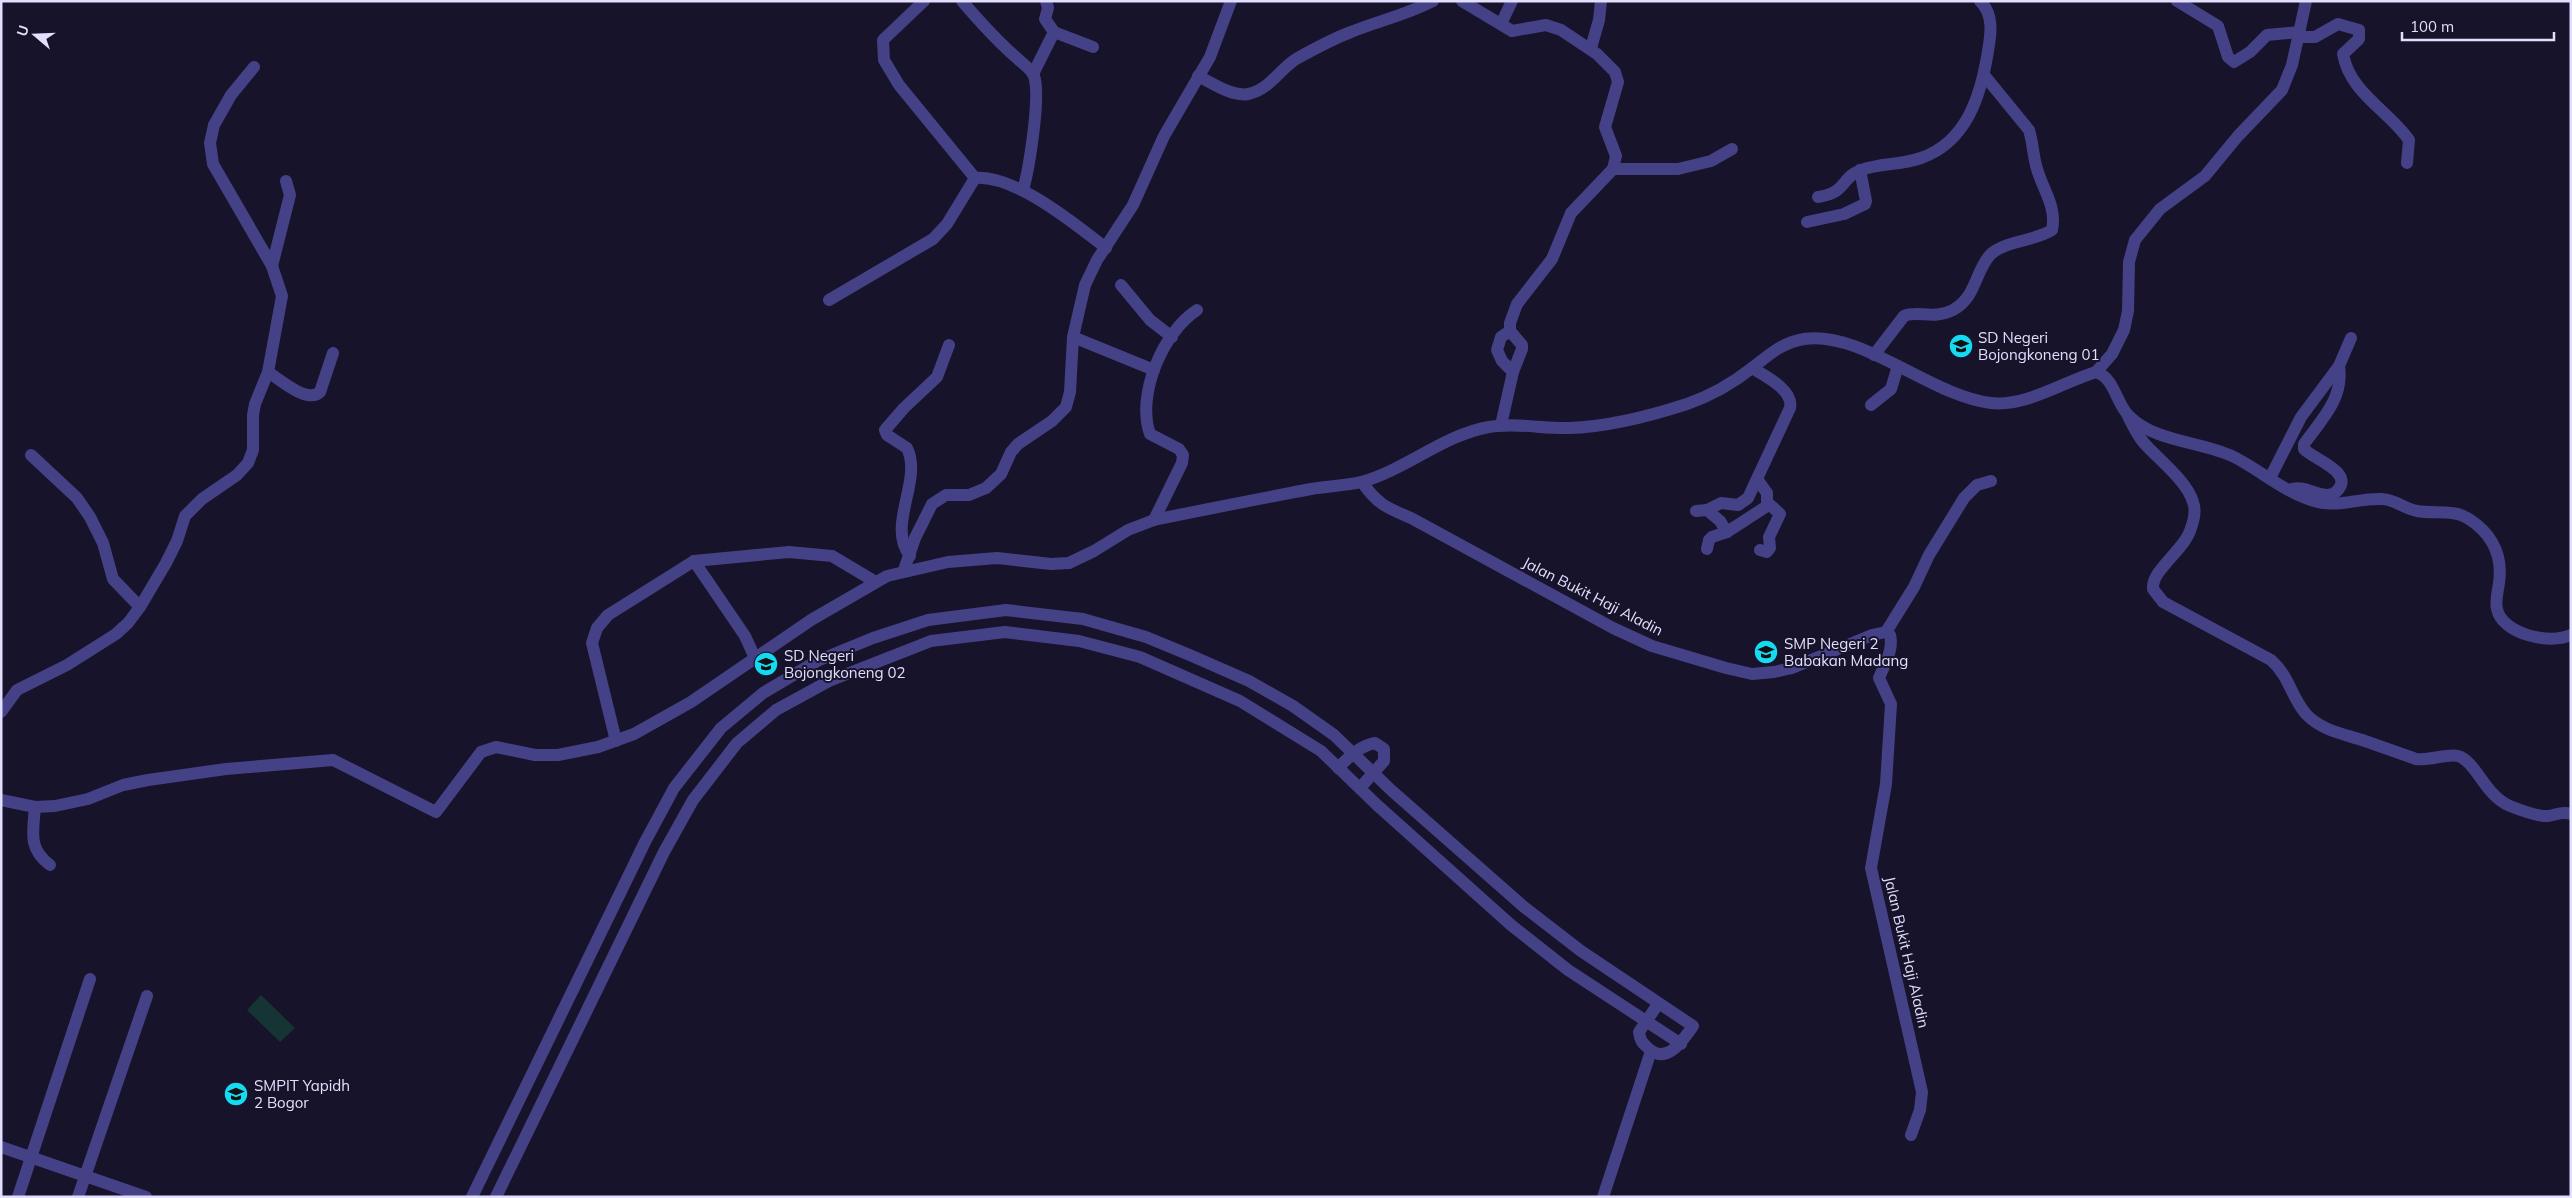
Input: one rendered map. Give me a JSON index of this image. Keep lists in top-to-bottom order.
{
  "streets": {
    "street": ["Jalan Bukit Haji Aladin"]
  },
  "places": {
    "school or university": [
      "SD Negeri Bojongkoneng 01",
      "SMP Negeri 2 Babakan Madang",
      "SD Negeri Bojongkoneng 02",
      "SMPIT Yapidh 2 Bogor"
    ]
  },
  "scale_bar": "100 m",
  "north": "left"
}
